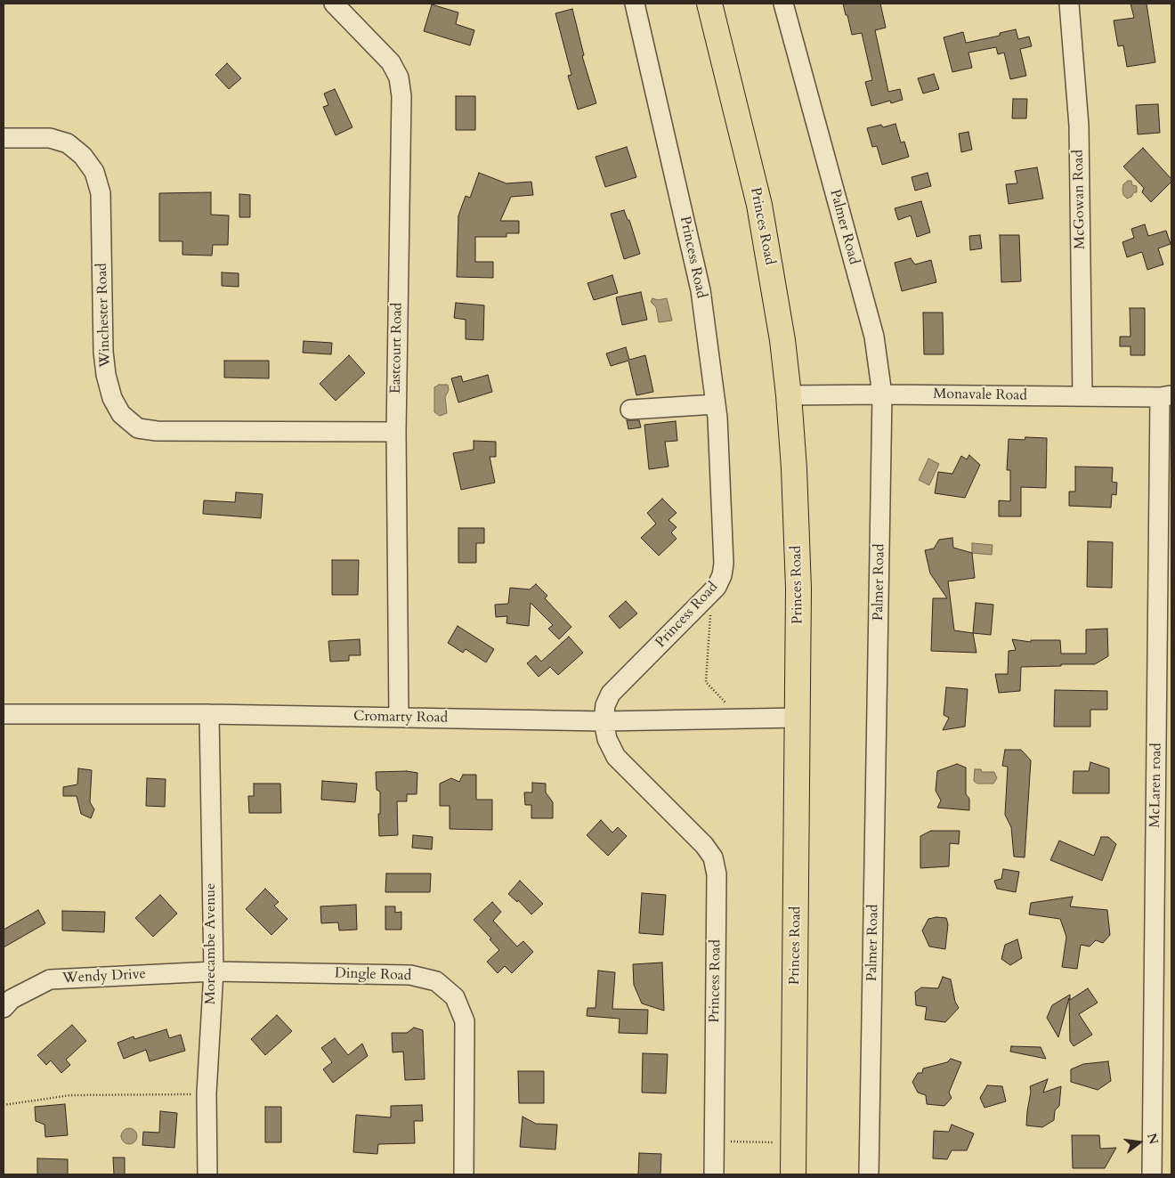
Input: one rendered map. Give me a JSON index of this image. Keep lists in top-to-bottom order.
{
  "streets": {
    "main road": ["Princes Road"],
    "street": [
      "McGowan Road",
      "Palmer Road",
      "Princess Road",
      "Winchester Road",
      "Eastcourt Road",
      "Monavale Road",
      "Cromarty Road",
      "McLaren road",
      "Morecambe Avenue",
      "Dingle Road",
      "Wendy Drive"
    ]
  },
  "crossings": [
    ["McGowan Road", "Monavale Road"],
    ["Princes Road", "Monavale Road"],
    ["Princes Road", "Cromarty Road"],
    ["Palmer Road", "Monavale Road"],
    ["Princess Road", "Cromarty Road"],
    ["Winchester Road", "Eastcourt Road"],
    ["Eastcourt Road", "Cromarty Road"],
    ["Monavale Road", "McLaren road"],
    ["Cromarty Road", "Morecambe Avenue"],
    ["Morecambe Avenue", "Dingle Road"],
    ["Morecambe Avenue", "Wendy Drive"],
    ["Dingle Road", "Wendy Drive"]
  ],
  "north": "right"
}
